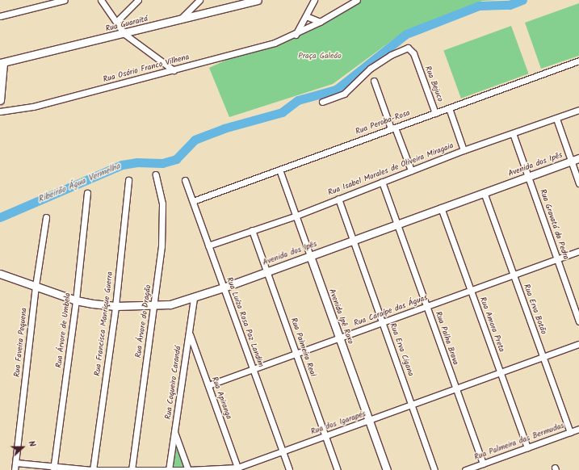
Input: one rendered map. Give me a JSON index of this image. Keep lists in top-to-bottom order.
{
  "streets": {
    "street": [
      "Rua Guaraitá",
      "Rua Osório Franco Vilhena",
      "Rua Bejuco",
      "Rua Peroba-Rosa",
      "Avenida dos Ipês",
      "Rua Isabel Morales de Oliveira Miragaia",
      "Rua Gravatá da Pedra",
      "Rua Erva Botão",
      "Rua Caraípe das Águas",
      "Avenida Ipê Roxo",
      "Rua Árvore do Dragão",
      "Rua Luíza Rosa Paz Landim",
      "Rua Francisca Manrique Guerra",
      "Rua Amora Preta",
      "Rua Árvore de Umbela",
      "Rua Palha Brava",
      "Rua Faveira Pequena",
      "Rua Palmeira Real",
      "Rua Erva Cigana",
      "Rua Coqueiro Carandá",
      "Rua Apiranga",
      "Rua dos Igarapés",
      "Rua Palmeira das Bermudas"
    ]
  },
  "crossings": [
    ["Rua Bejuco", "Rua Peroba-Rosa"],
    ["Rua Peroba-Rosa", "Avenida Ipê Roxo"],
    ["Rua Peroba-Rosa", "Rua Luíza Rosa Paz Landim"],
    ["Avenida dos Ipês", "Rua Gravatá da Pedra"],
    ["Avenida dos Ipês", "Rua Erva Botão"],
    ["Avenida dos Ipês", "Avenida Ipê Roxo"],
    ["Avenida dos Ipês", "Rua Árvore do Dragão"],
    ["Avenida dos Ipês", "Rua Luíza Rosa Paz Landim"],
    ["Avenida dos Ipês", "Rua Francisca Manrique Guerra"],
    ["Avenida dos Ipês", "Rua Amora Preta"],
    ["Avenida dos Ipês", "Rua Árvore de Umbela"],
    ["Avenida dos Ipês", "Rua Palha Brava"],
    ["Avenida dos Ipês", "Rua Faveira Pequena"],
    ["Avenida dos Ipês", "Rua Palmeira Real"],
    ["Avenida dos Ipês", "Rua Erva Cigana"],
    ["Avenida dos Ipês", "Rua Coqueiro Carandá"],
    ["Rua Isabel Morales de Oliveira Miragaia", "Rua Gravatá da Pedra"],
    ["Rua Isabel Morales de Oliveira Miragaia", "Avenida Ipê Roxo"],
    ["Rua Isabel Morales de Oliveira Miragaia", "Rua Luíza Rosa Paz Landim"],
    ["Rua Isabel Morales de Oliveira Miragaia", "Rua Palha Brava"],
    ["Rua Isabel Morales de Oliveira Miragaia", "Rua Palmeira Real"],
    ["Rua Isabel Morales de Oliveira Miragaia", "Rua Erva Cigana"],
    ["Rua Gravatá da Pedra", "Rua Caraípe das Águas"],
    ["Rua Erva Botão", "Rua Caraípe das Águas"],
    ["Rua Erva Botão", "Rua dos Igarapés"],
    ["Rua Erva Botão", "Rua Palmeira das Bermudas"],
    ["Rua Caraípe das Águas", "Avenida Ipê Roxo"],
    ["Rua Caraípe das Águas", "Rua Luíza Rosa Paz Landim"],
    ["Rua Caraípe das Águas", "Rua Amora Preta"],
    ["Rua Caraípe das Águas", "Rua Palha Brava"],
    ["Rua Caraípe das Águas", "Rua Palmeira Real"],
    ["Rua Caraípe das Águas", "Rua Erva Cigana"],
    ["Rua Caraípe das Águas", "Rua Apiranga"],
    ["Avenida Ipê Roxo", "Rua dos Igarapés"],
    ["Rua Árvore do Dragão", "Rua dos Igarapés"],
    ["Rua Luíza Rosa Paz Landim", "Rua dos Igarapés"],
    ["Rua Francisca Manrique Guerra", "Rua dos Igarapés"],
    ["Rua Amora Preta", "Rua dos Igarapés"],
    ["Rua Amora Preta", "Rua Palmeira das Bermudas"],
    ["Rua Árvore de Umbela", "Rua dos Igarapés"],
    ["Rua Palha Brava", "Rua dos Igarapés"],
    ["Rua Palha Brava", "Rua Palmeira das Bermudas"],
    ["Rua Faveira Pequena", "Rua dos Igarapés"],
    ["Rua Palmeira Real", "Rua dos Igarapés"],
    ["Rua Erva Cigana", "Rua dos Igarapés"],
    ["Rua Coqueiro Carandá", "Rua Apiranga"],
    ["Rua Coqueiro Carandá", "Rua dos Igarapés"],
    ["Rua Apiranga", "Rua dos Igarapés"]
  ],
  "water": ["Ribeirão Água Vermelha"],
  "parks": ["Praça Galeão"],
  "north": "right"
}
